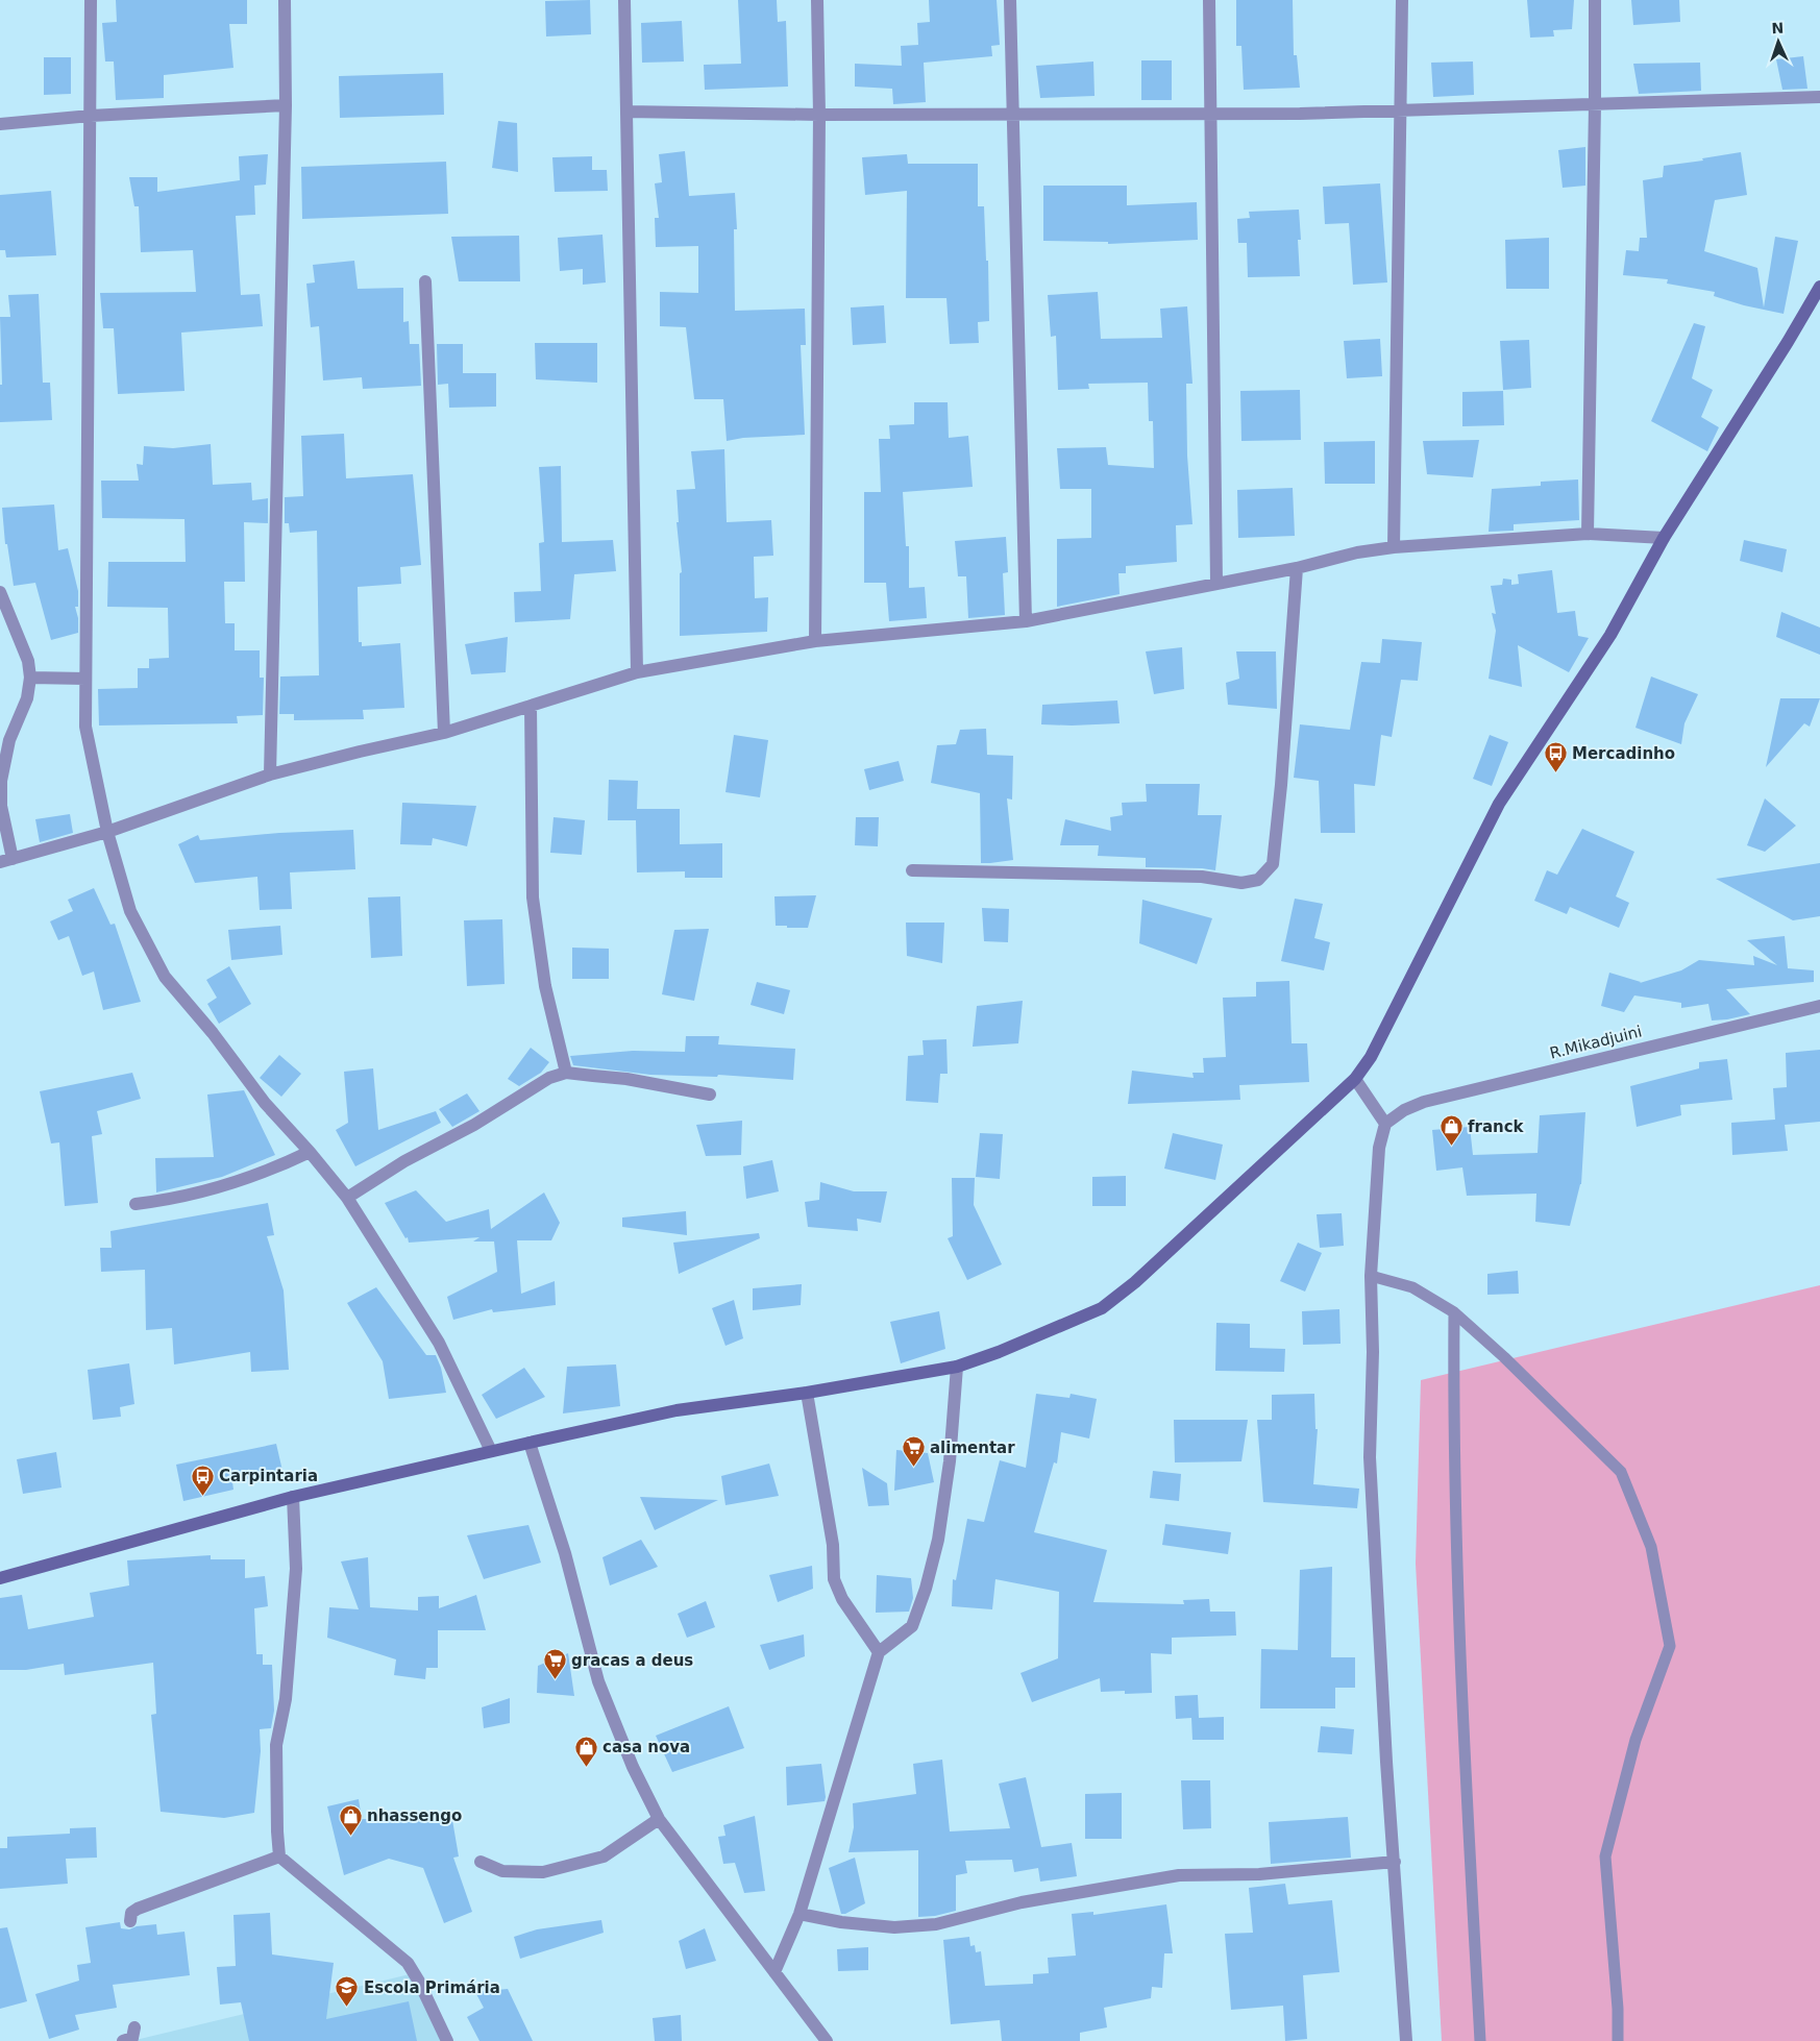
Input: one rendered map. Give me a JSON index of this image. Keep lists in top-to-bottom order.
{
  "streets": {
    "street": ["R.Mikadjuini"]
  },
  "places": {
    "bus stop": ["Mercadinho", "Carpintaria"],
    "shop": ["franck", "casa nova", "nhassengo"],
    "supermarket": ["alimentar", "gracas a deus"],
    "school or university": ["Escola Primária"]
  },
  "north": "top"
}
